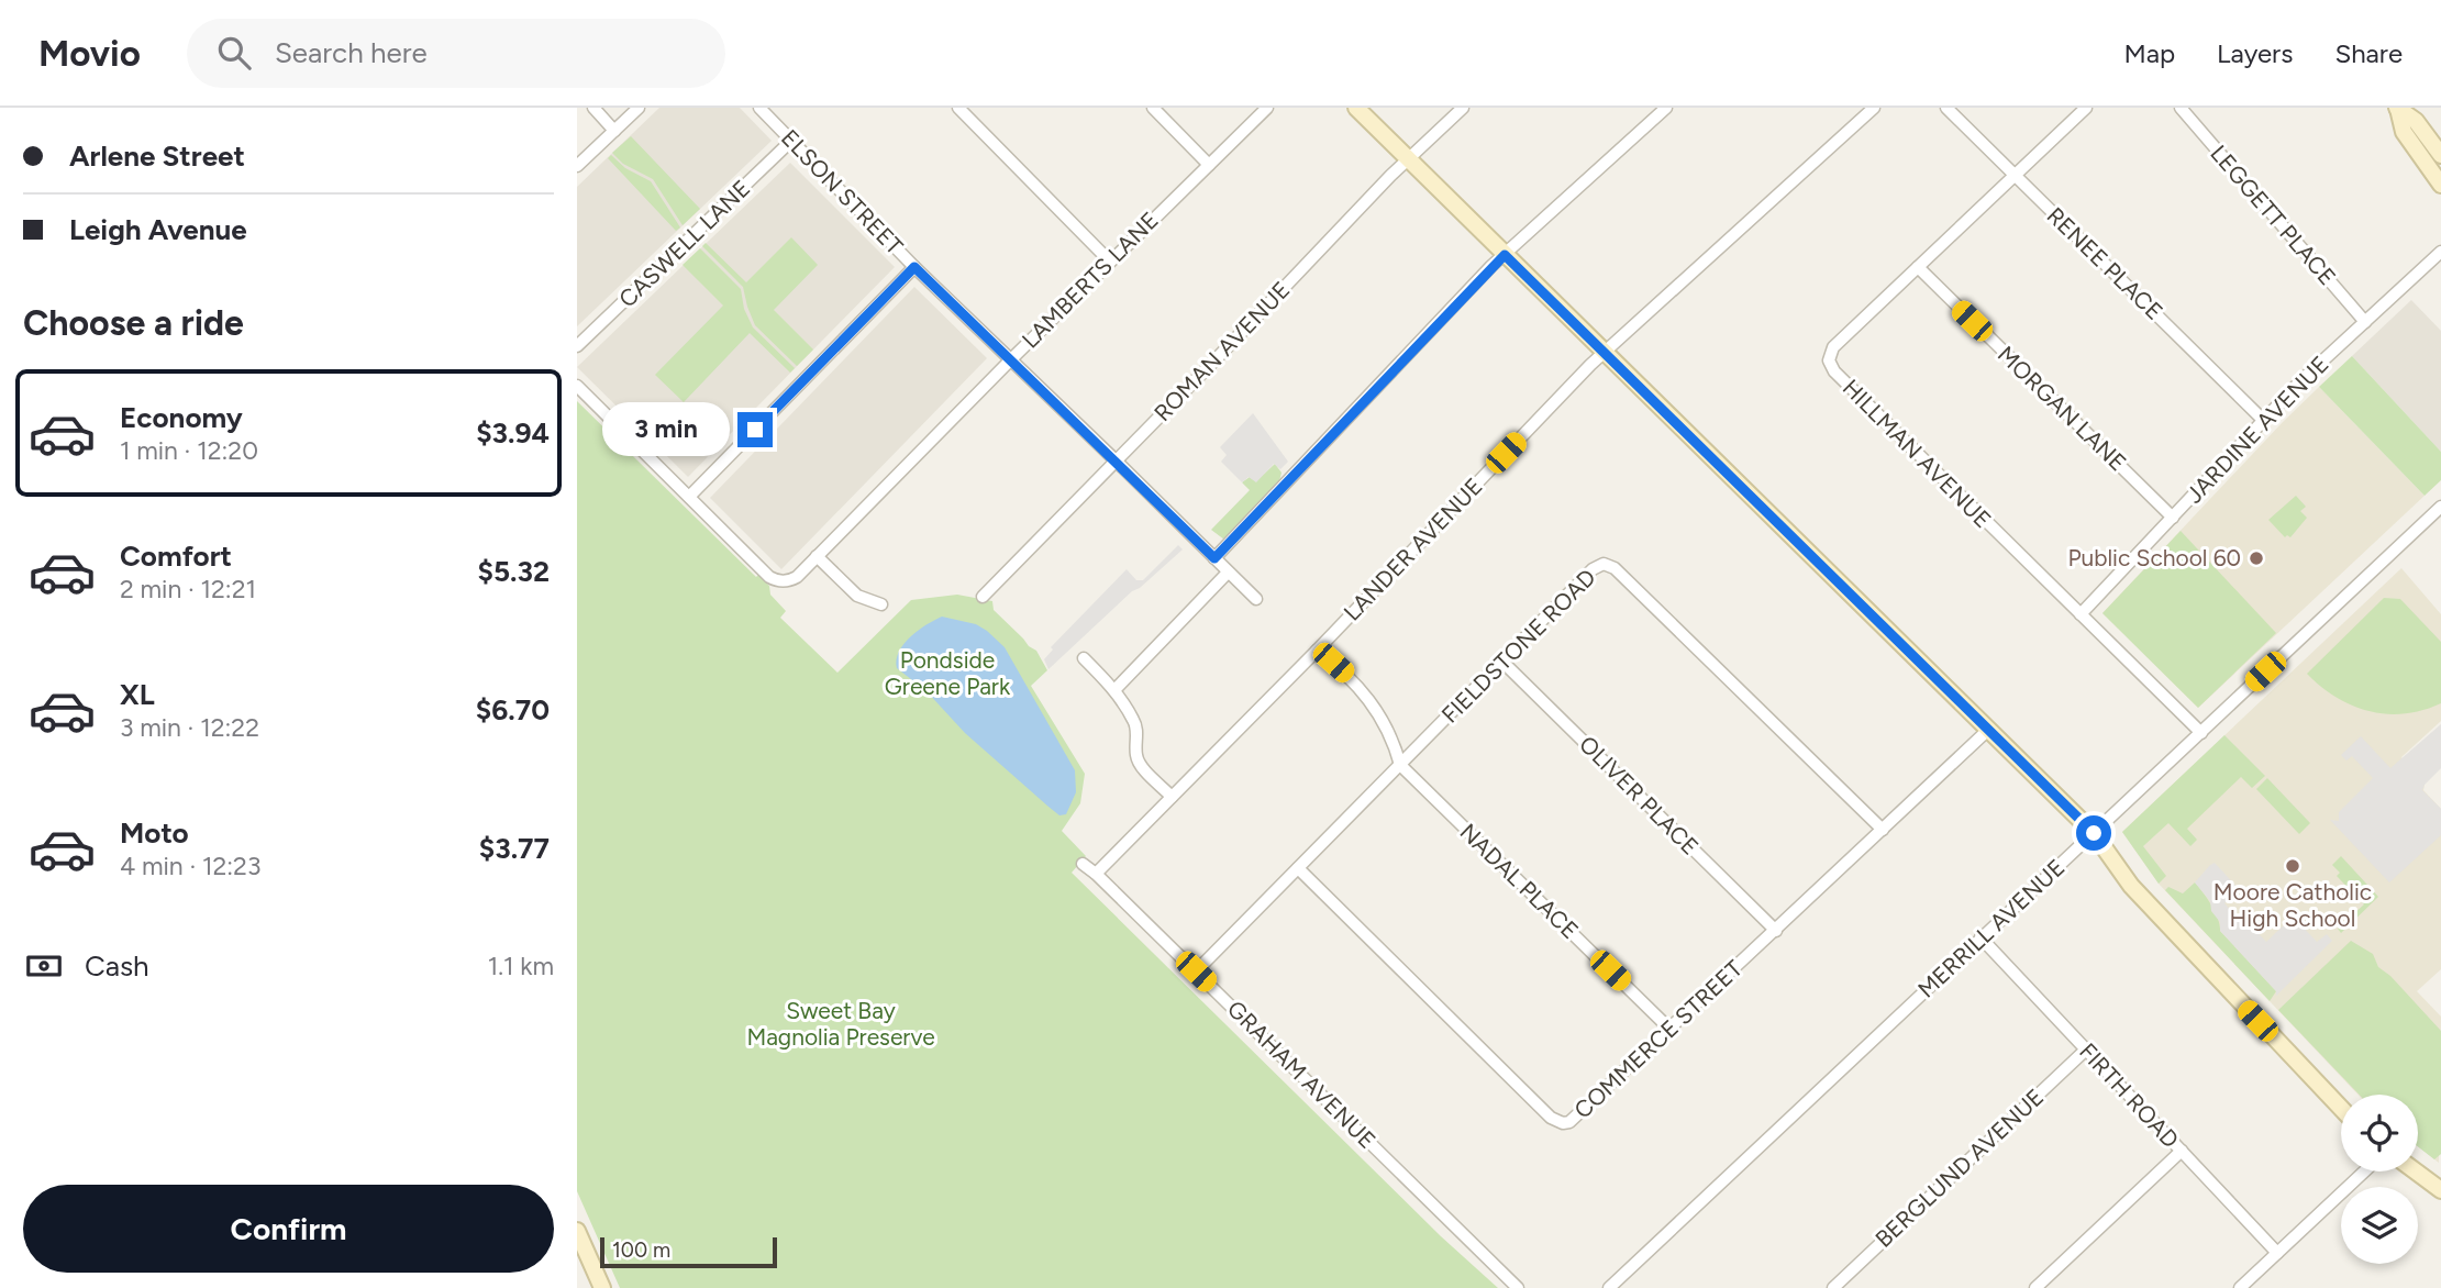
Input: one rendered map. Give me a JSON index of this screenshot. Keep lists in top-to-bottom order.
{
  "streets": {
    "street": [
      "ELSON STREET",
      "LEGGETT PLACE",
      "CASWELL LANE",
      "RENEE PLACE",
      "LAMBERTS LANE",
      "ROMAN AVENUE",
      "MORGAN LANE",
      "JARDINE AVENUE",
      "HILLMAN AVENUE",
      "LANDER AVENUE",
      "FIELDSTONE ROAD",
      "OLIVER PLACE",
      "NADAL PLACE",
      "MERRILL AVENUE",
      "COMMERCE STREET",
      "GRAHAM AVENUE",
      "FIRTH ROAD",
      "BERGLUND AVENUE"
    ]
  },
  "crossings": [
    ["ELSON STREET", "CASWELL LANE"],
    ["ELSON STREET", "LAMBERTS LANE"],
    ["ELSON STREET", "ROMAN AVENUE"],
    ["LEGGETT PLACE", "JARDINE AVENUE"],
    ["RENEE PLACE", "JARDINE AVENUE"],
    ["RENEE PLACE", "HILLMAN AVENUE"],
    ["MORGAN LANE", "JARDINE AVENUE"],
    ["MORGAN LANE", "HILLMAN AVENUE"],
    ["JARDINE AVENUE", "HILLMAN AVENUE"],
    ["HILLMAN AVENUE", "MERRILL AVENUE"],
    ["LANDER AVENUE", "GRAHAM AVENUE"],
    ["FIELDSTONE ROAD", "OLIVER PLACE"],
    ["FIELDSTONE ROAD", "NADAL PLACE"],
    ["FIELDSTONE ROAD", "COMMERCE STREET"],
    ["FIELDSTONE ROAD", "GRAHAM AVENUE"],
    ["OLIVER PLACE", "COMMERCE STREET"],
    ["NADAL PLACE", "COMMERCE STREET"],
    ["MERRILL AVENUE", "FIRTH ROAD"],
    ["FIRTH ROAD", "BERGLUND AVENUE"]
  ],
  "parks": ["Pondside Greene Park", "Sweet Bay Magnolia Preserve"],
  "places": ["Public School 60", "Moore Catholic High School"],
  "scale_bar": "100 m",
  "page": {
    "header": "Movio",
    "search": "Search here",
    "nav": ["Map", "Layers", "Share"],
    "banner": ["Arlene Street", "Leigh Avenue"],
    "heading": "Choose a ride",
    "list": [
      {
        "name": "Economy",
        "note": "1 min · 12:20",
        "value": "$3.94"
      },
      {
        "name": "Comfort",
        "note": "2 min · 12:21",
        "value": "$5.32"
      },
      {
        "name": "XL",
        "note": "3 min · 12:22",
        "value": "$6.70"
      },
      {
        "name": "Moto",
        "note": "4 min · 12:23",
        "value": "$3.77"
      }
    ],
    "bubble": "3 min",
    "pay": ["Cash", "1.1 km"],
    "buttons": "Confirm",
    "scale": "100 m"
  }
}
